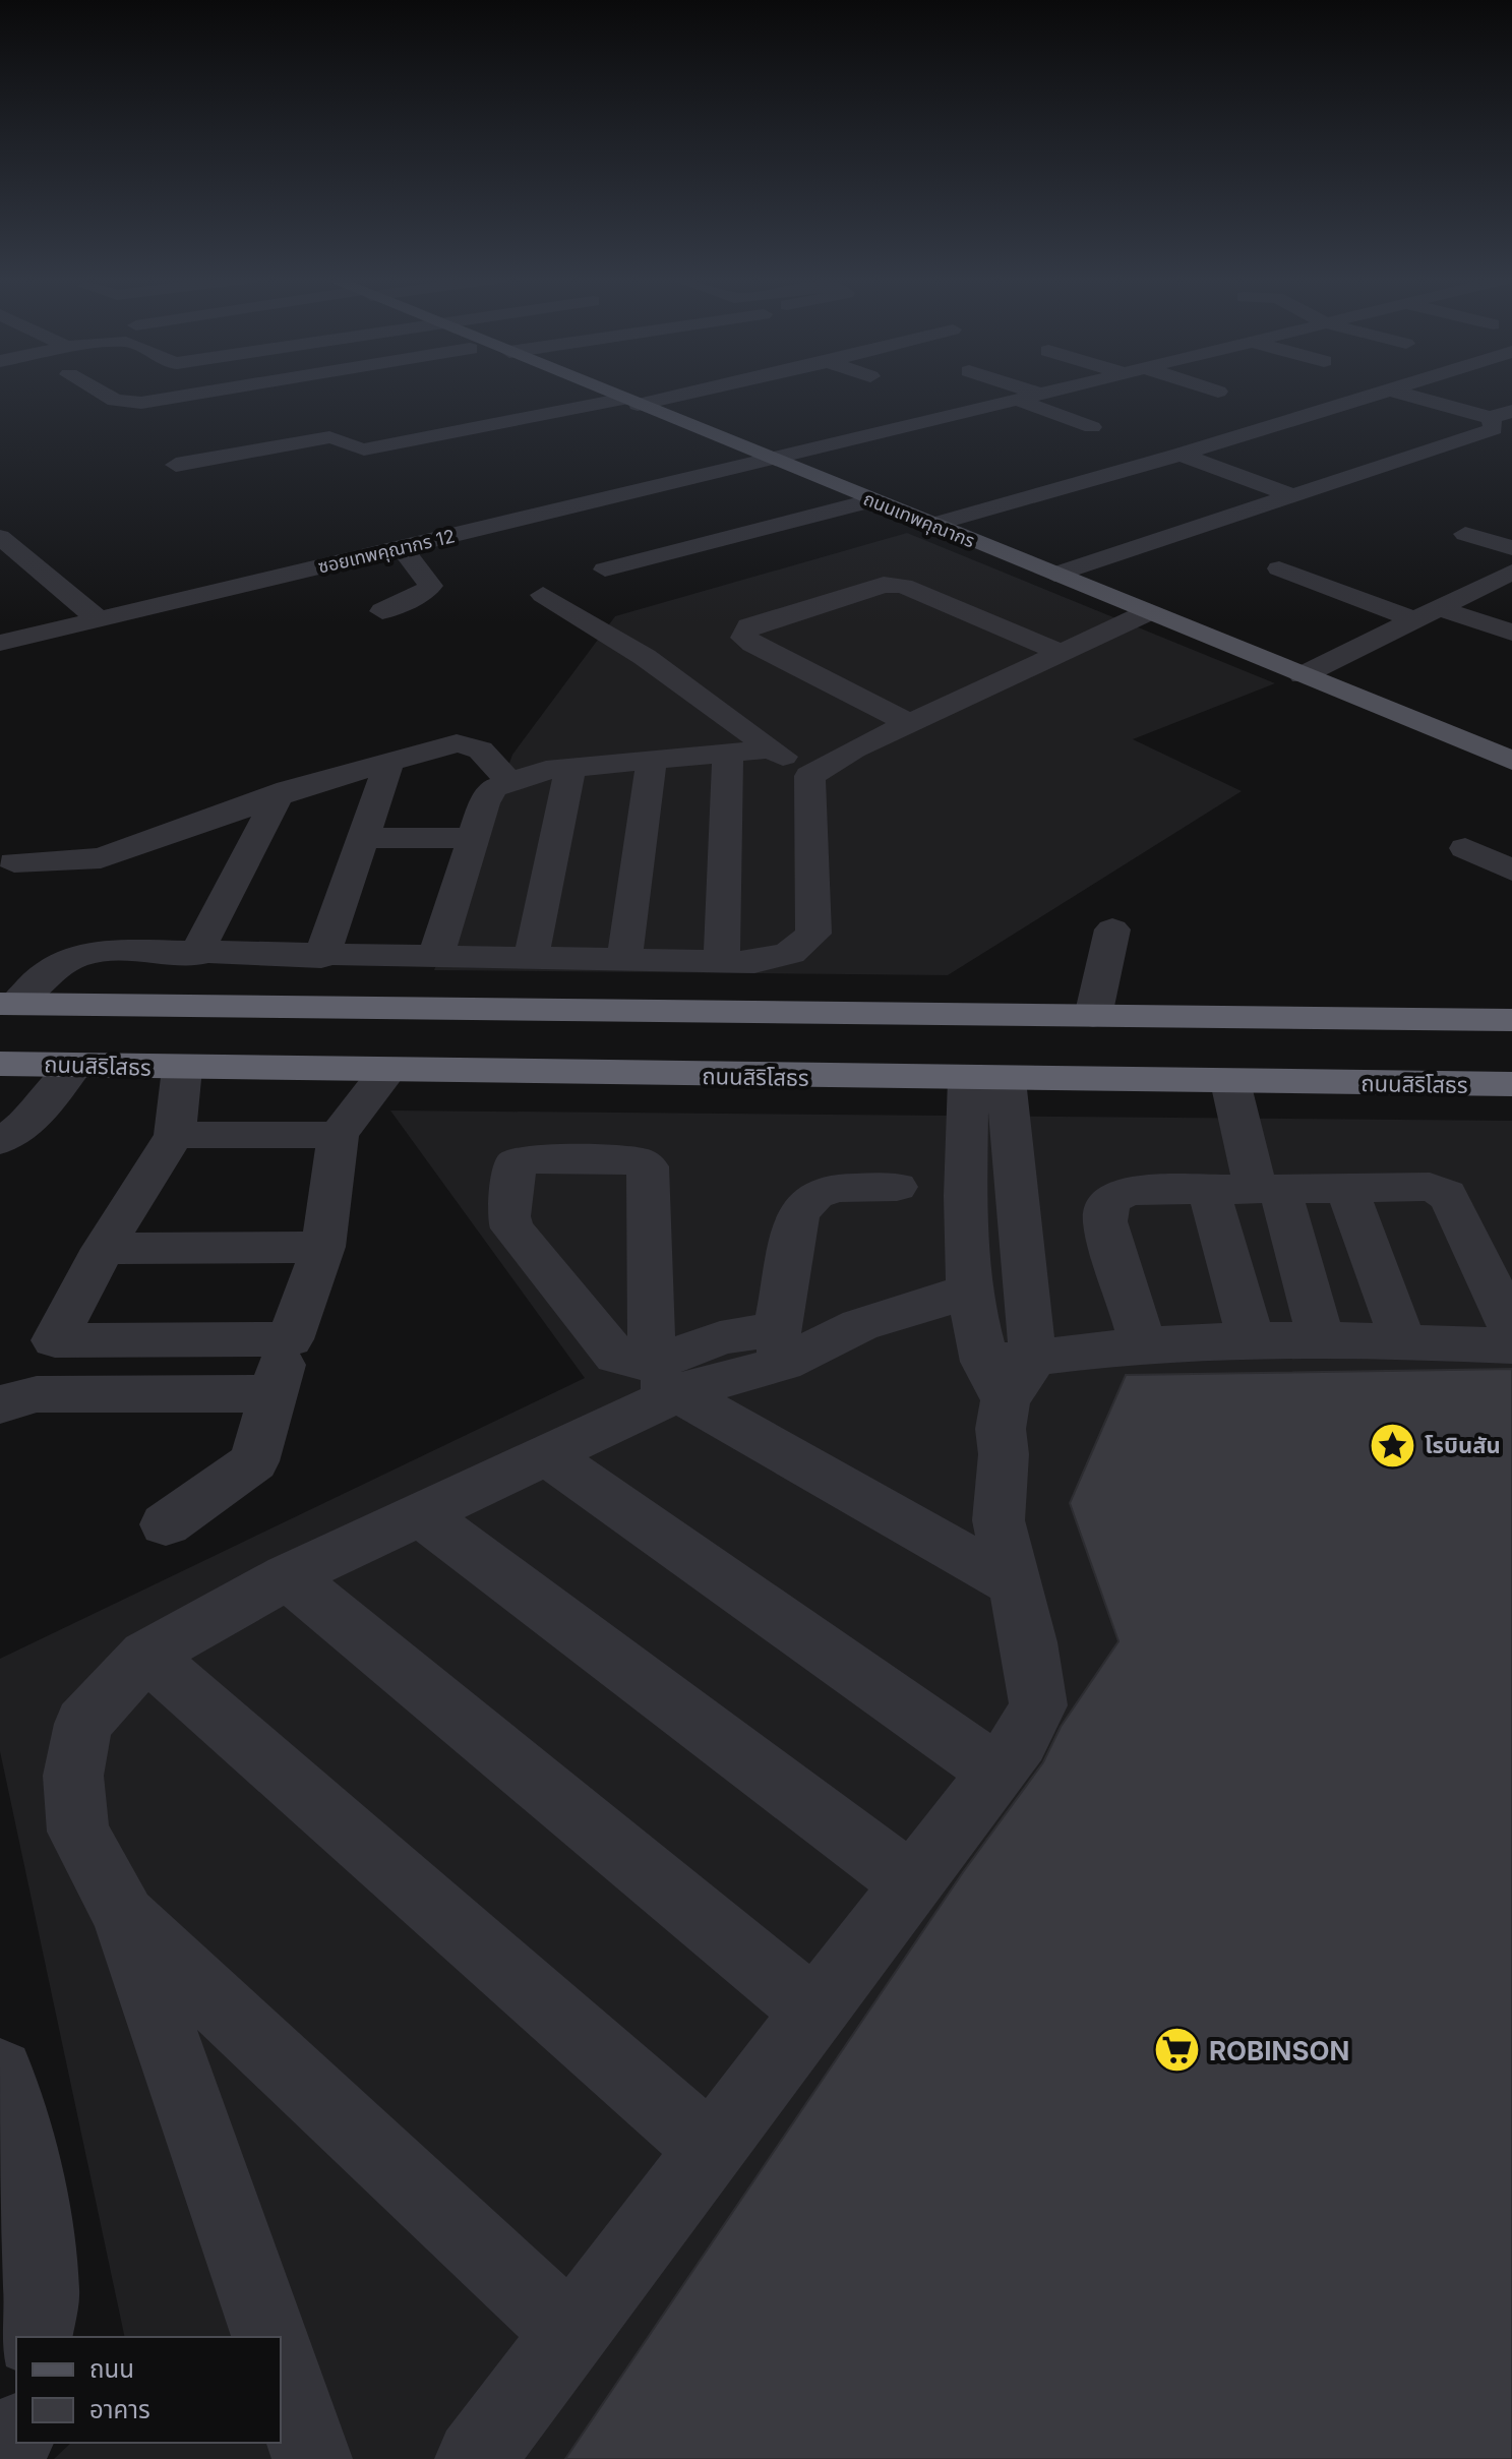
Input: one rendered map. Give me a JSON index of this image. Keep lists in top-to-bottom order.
{
  "streets": {
    "highway": ["ถนนสิริโสธร"],
    "main road": ["ถนนเทพคุณากร"],
    "street": ["ซอยเทพคุณากร 12"]
  },
  "crossings": [
    ["ถนนเทพคุณากร", "ซอยเทพคุณากร 12"]
  ],
  "places": {
    "place": ["โรบินสัน"],
    "supermarket": ["ROBINSON"]
  },
  "legend": ["ถนน", "อาคาร"]
}
